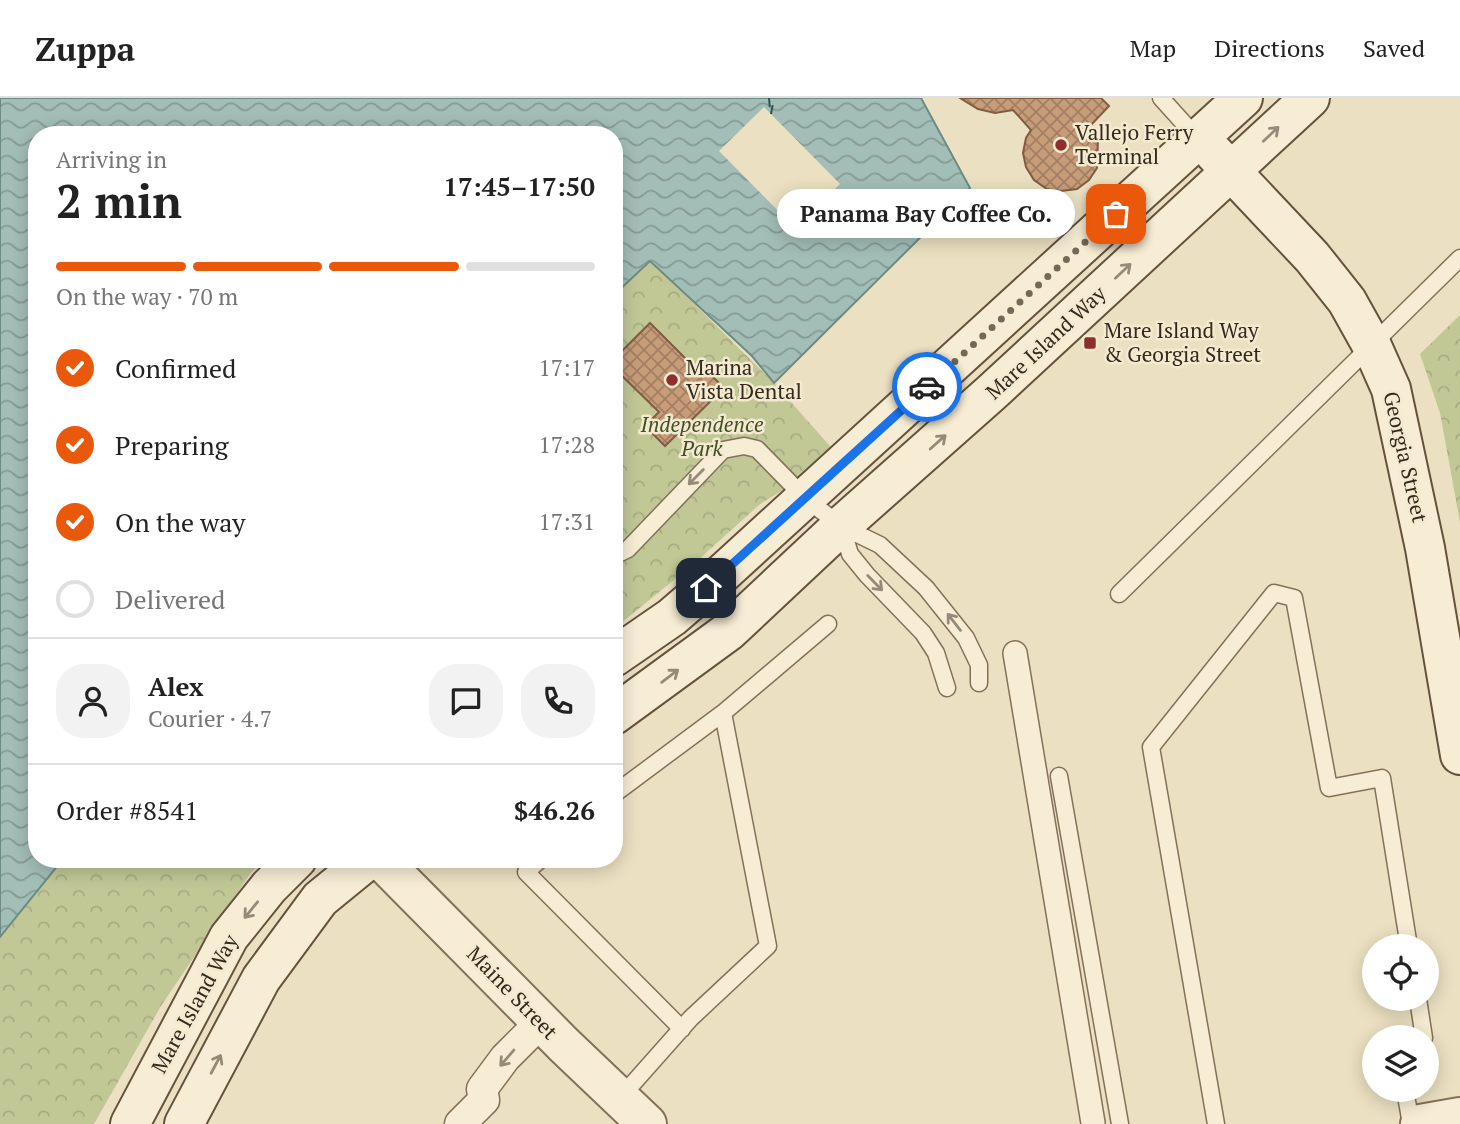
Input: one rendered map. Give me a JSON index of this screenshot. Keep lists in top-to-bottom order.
{
  "streets": {
    "main road": ["Mare Island Way", "Georgia Street", "Maine Street"]
  },
  "crossings": [
    ["Mare Island Way", "Georgia Street"]
  ],
  "parks": ["Independence Park"],
  "places": {
    "other": ["Vallejo Ferry Terminal", "Panama Bay Coffee Co.", "Marina Vista Dental"],
    "transit": ["Mare Island Way & Georgia Street"]
  },
  "page": {
    "header": "Zuppa",
    "nav": ["Map", "Directions", "Saved"],
    "heading": ["2 min", "Arriving in", "17:45–17:50"],
    "panel": [
      "Alex",
      "Courier · 4.7",
      "Order #8541",
      "$46.26"
    ],
    "bubble": "Panama Bay Coffee Co.",
    "bar": "On the way · 70 m",
    "list": [
      ["Confirmed", "17:17"],
      ["Preparing", "17:28"],
      ["On the way", "17:31"],
      "Delivered"
    ]
  }
}
